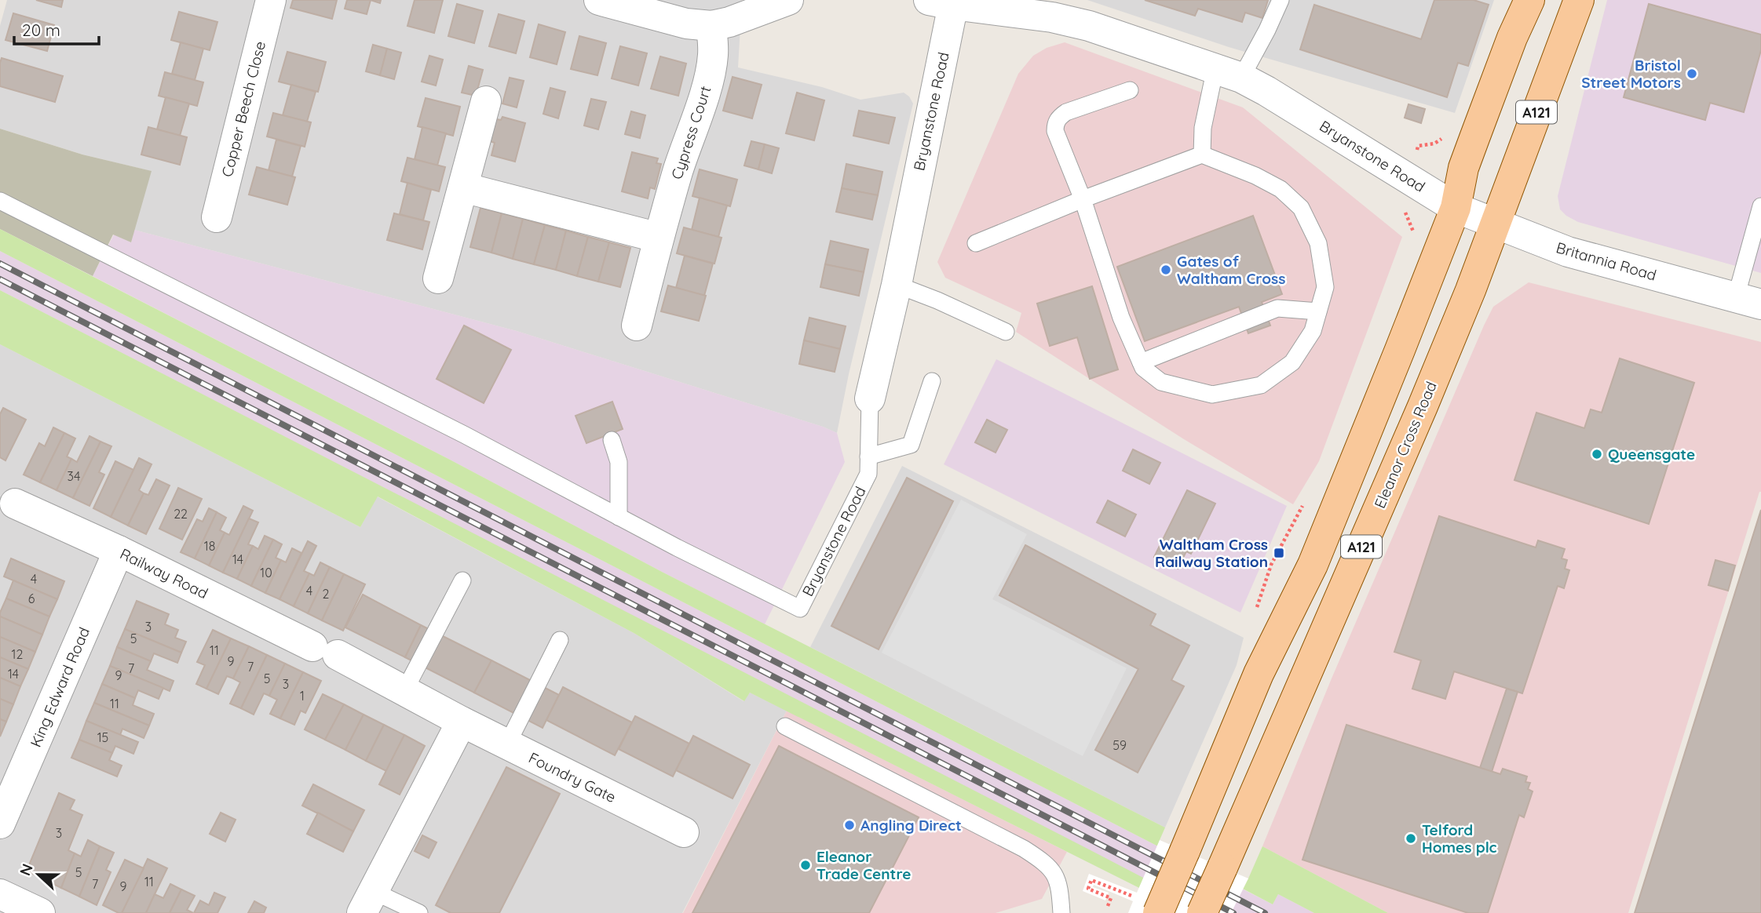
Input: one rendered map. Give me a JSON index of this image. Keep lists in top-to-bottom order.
{
  "streets": {
    "main road": ["A121", "Eleanor Cross Road"],
    "street": [
      "Copper Beech Close",
      "Bryanstone Road",
      "Cypress Court",
      "Britannia Road",
      "Railway Road",
      "King Edward Road",
      "Foundry Gate"
    ]
  },
  "crossings": [
    ["Bryanstone Road", "A121"],
    ["Bryanstone Road", "Britannia Road"],
    ["A121", "Britannia Road"],
    ["Britannia Road", "Eleanor Cross Road"],
    ["Railway Road", "King Edward Road"],
    ["Railway Road", "Foundry Gate"]
  ],
  "places": {
    "other": [
      "Bristol Street Motors",
      "Gates of Waltham Cross",
      "Queensgate",
      "Angling Direct",
      "Telford Homes plc",
      "Eleanor Trade Centre"
    ],
    "transit": ["Waltham Cross Railway Station"]
  },
  "house_numbers": [
    "34",
    "22",
    "18",
    "14",
    "10",
    "4",
    "4",
    "2",
    "6",
    "3",
    "5",
    "11",
    "12",
    "9",
    "7",
    "7",
    "14",
    "9",
    "5",
    "3",
    "1",
    "11",
    "15",
    "59",
    "3",
    "5",
    "11",
    "7",
    "9"
  ],
  "scale_bar": "20 m",
  "north": "left"
}
